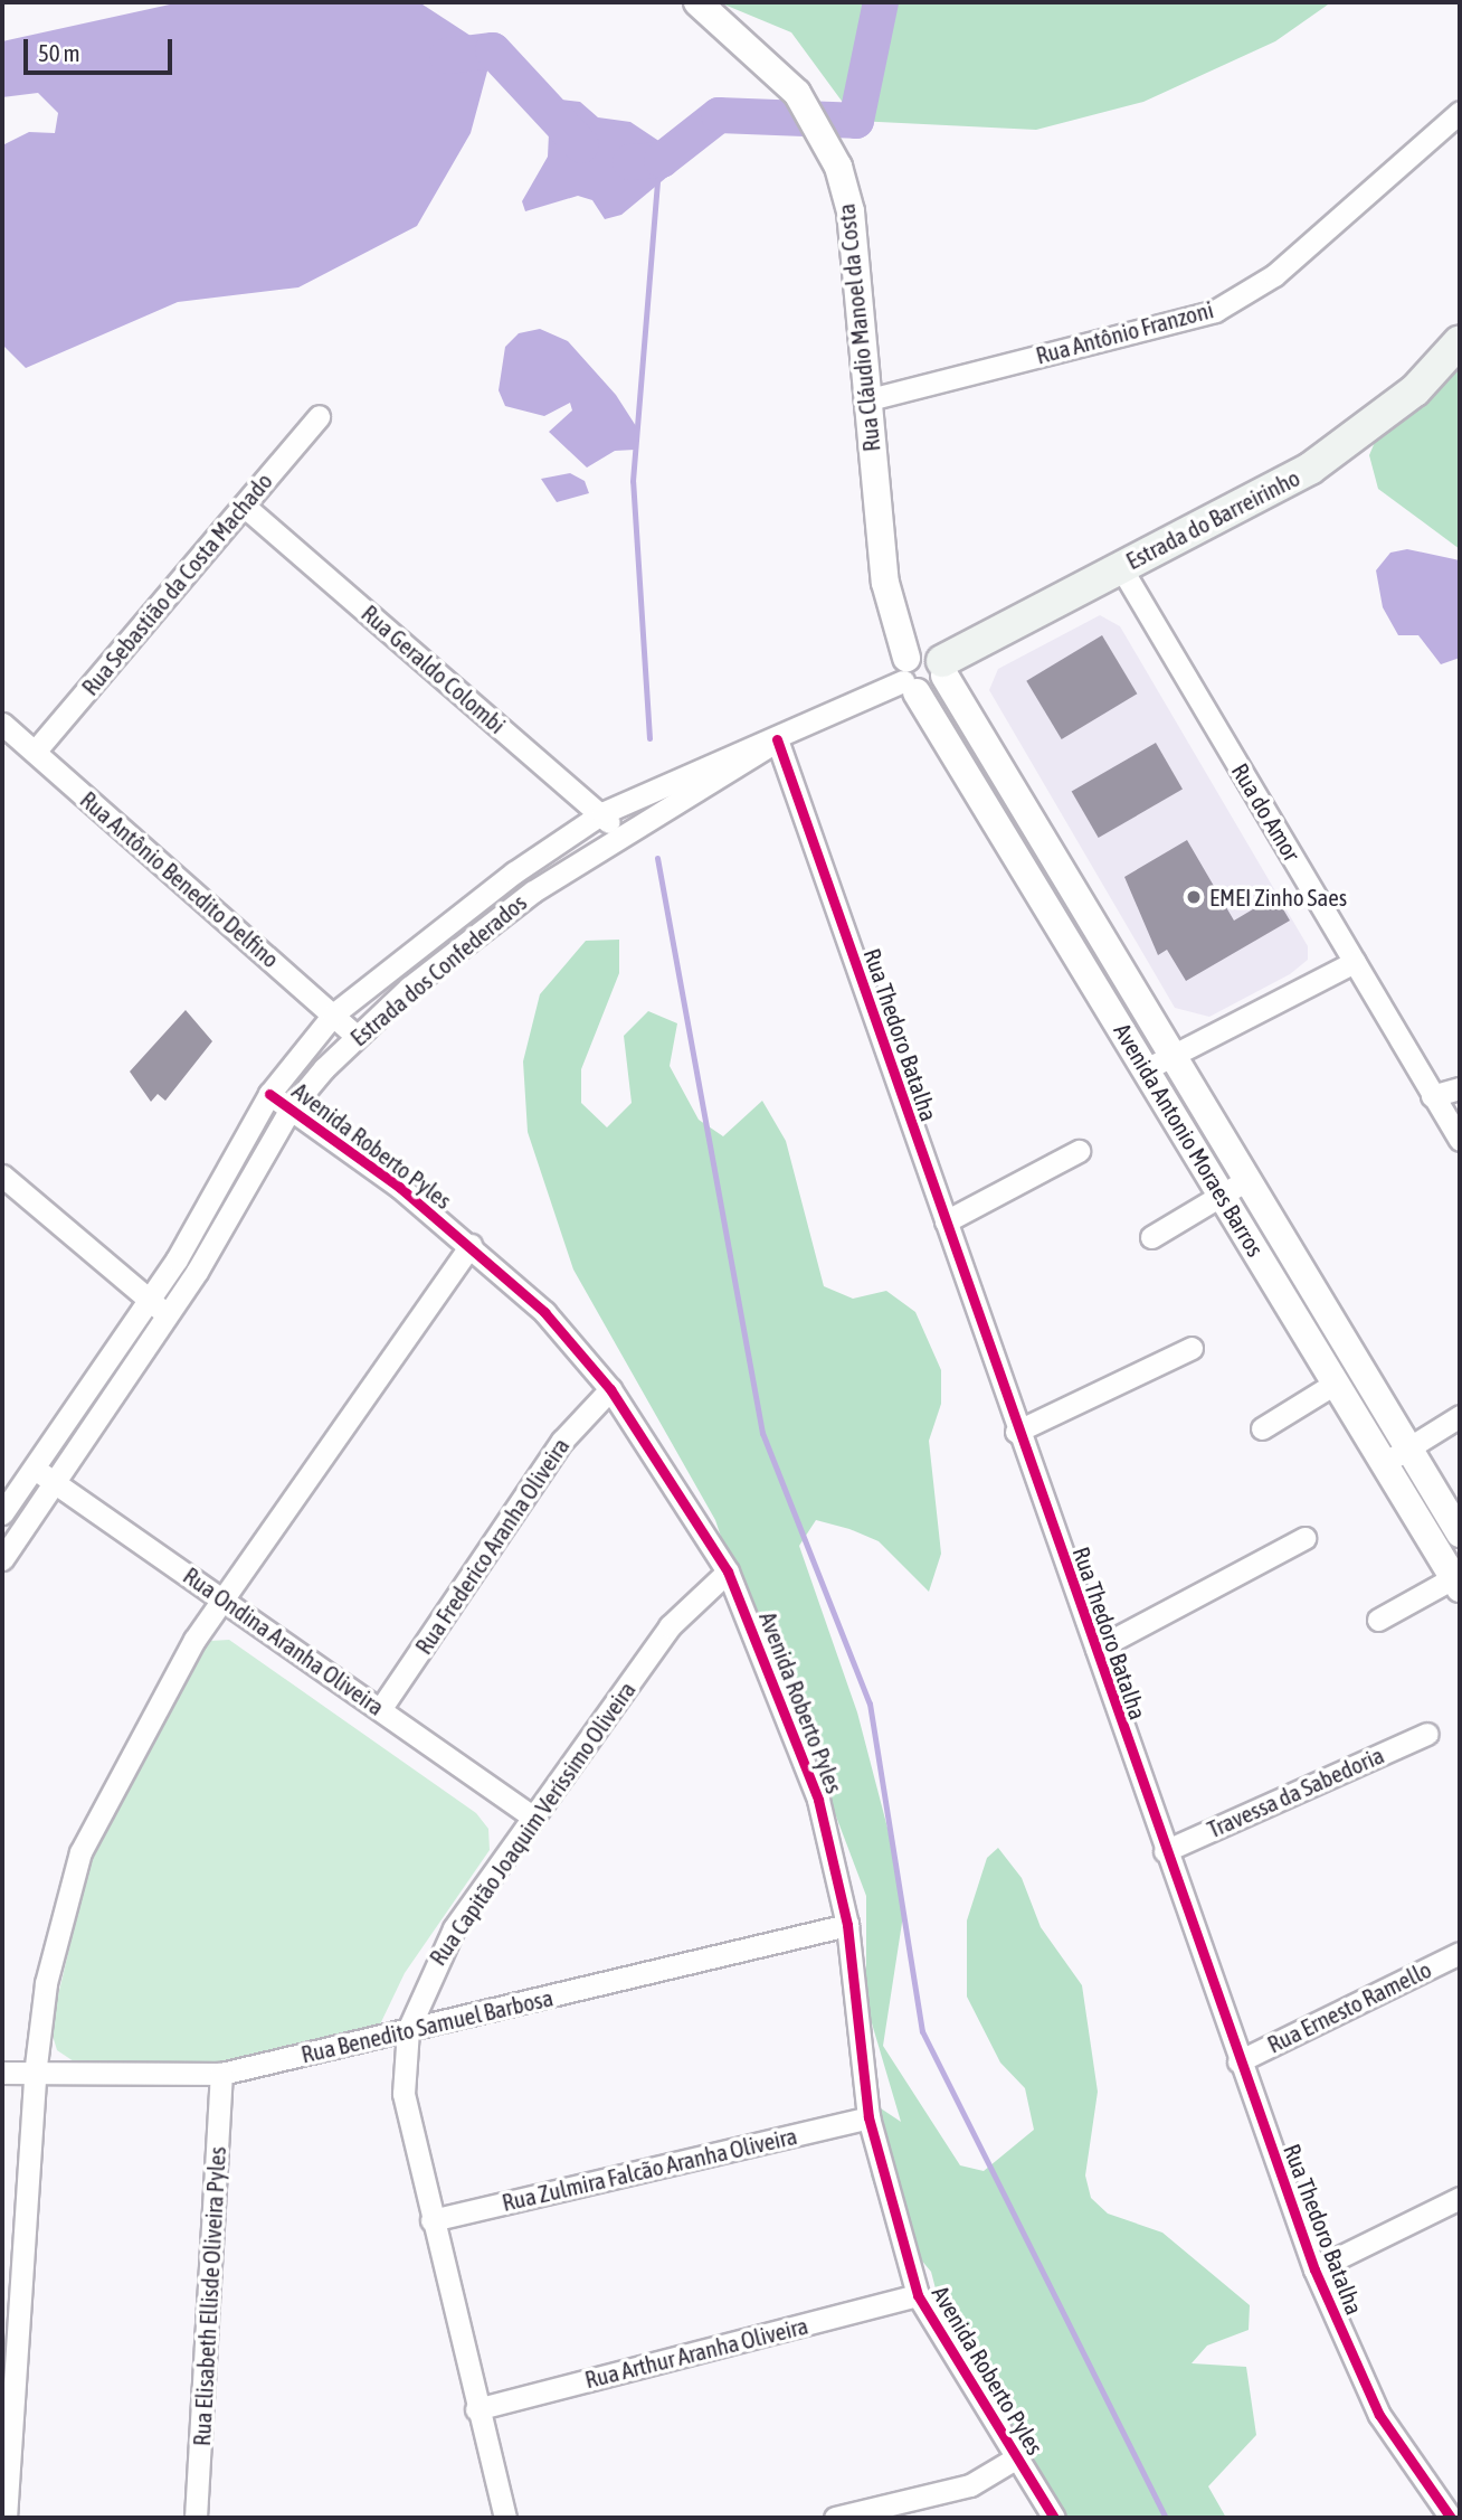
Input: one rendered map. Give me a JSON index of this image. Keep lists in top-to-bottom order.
{
  "streets": {
    "main road": ["Estrada do Barreirinho"],
    "street": [
      "Rua Cláudio Manoel da Costa",
      "Rua Antônio Franzoni",
      "Rua Sebastião da Costa Machado",
      "Rua Geraldo Colombi",
      "Rua do Amor",
      "Rua Antônio Benedito Delfino",
      "Estrada dos Confederados",
      "Rua Thedoro Batalha",
      "Avenida Antonio Moraes Barros",
      "Avenida Roberto Pyles",
      "Rua Frederico Aranha Oliveira",
      "Rua Ondina Aranha Oliveira",
      "Travessa da Sabedoria",
      "Rua Capitão Joaquim Veríssimo Oliveira",
      "Rua Ernesto Ramello",
      "Rua Benedito Samuel Barbosa",
      "Rua Zulmira Falcão Aranha Oliveira",
      "Rua Elisabeth Ellisde Oliveira Pyles",
      "Rua Arthur Aranha Oliveira"
    ]
  },
  "crossings": [
    ["Rua Cláudio Manoel da Costa", "Rua Antônio Franzoni"],
    ["Rua Cláudio Manoel da Costa", "Estrada dos Confederados"],
    ["Rua Cláudio Manoel da Costa", "Avenida Antonio Moraes Barros"],
    ["Estrada do Barreirinho", "Rua do Amor"],
    ["Estrada do Barreirinho", "Avenida Antonio Moraes Barros"],
    ["Rua Sebastião da Costa Machado", "Rua Geraldo Colombi"],
    ["Rua Sebastião da Costa Machado", "Rua Antônio Benedito Delfino"],
    ["Rua Geraldo Colombi", "Estrada dos Confederados"],
    ["Rua Antônio Benedito Delfino", "Estrada dos Confederados"],
    ["Estrada dos Confederados", "Rua Thedoro Batalha"],
    ["Estrada dos Confederados", "Avenida Antonio Moraes Barros"],
    ["Estrada dos Confederados", "Avenida Roberto Pyles"],
    ["Estrada dos Confederados", "Rua Ondina Aranha Oliveira"],
    ["Rua Thedoro Batalha", "Travessa da Sabedoria"],
    ["Rua Thedoro Batalha", "Rua Ernesto Ramello"],
    ["Avenida Roberto Pyles", "Rua Frederico Aranha Oliveira"],
    ["Avenida Roberto Pyles", "Rua Capitão Joaquim Veríssimo Oliveira"],
    ["Avenida Roberto Pyles", "Rua Benedito Samuel Barbosa"],
    ["Avenida Roberto Pyles", "Rua Zulmira Falcão Aranha Oliveira"],
    ["Avenida Roberto Pyles", "Rua Arthur Aranha Oliveira"],
    ["Rua Frederico Aranha Oliveira", "Rua Ondina Aranha Oliveira"],
    ["Rua Ondina Aranha Oliveira", "Rua Capitão Joaquim Veríssimo Oliveira"],
    ["Rua Capitão Joaquim Veríssimo Oliveira", "Rua Benedito Samuel Barbosa"],
    ["Rua Capitão Joaquim Veríssimo Oliveira", "Rua Zulmira Falcão Aranha Oliveira"],
    ["Rua Capitão Joaquim Veríssimo Oliveira", "Rua Arthur Aranha Oliveira"],
    ["Rua Benedito Samuel Barbosa", "Rua Elisabeth Ellisde Oliveira Pyles"]
  ],
  "places": ["EMEI Zinho Saes"],
  "scale_bar": "50 m"
}
